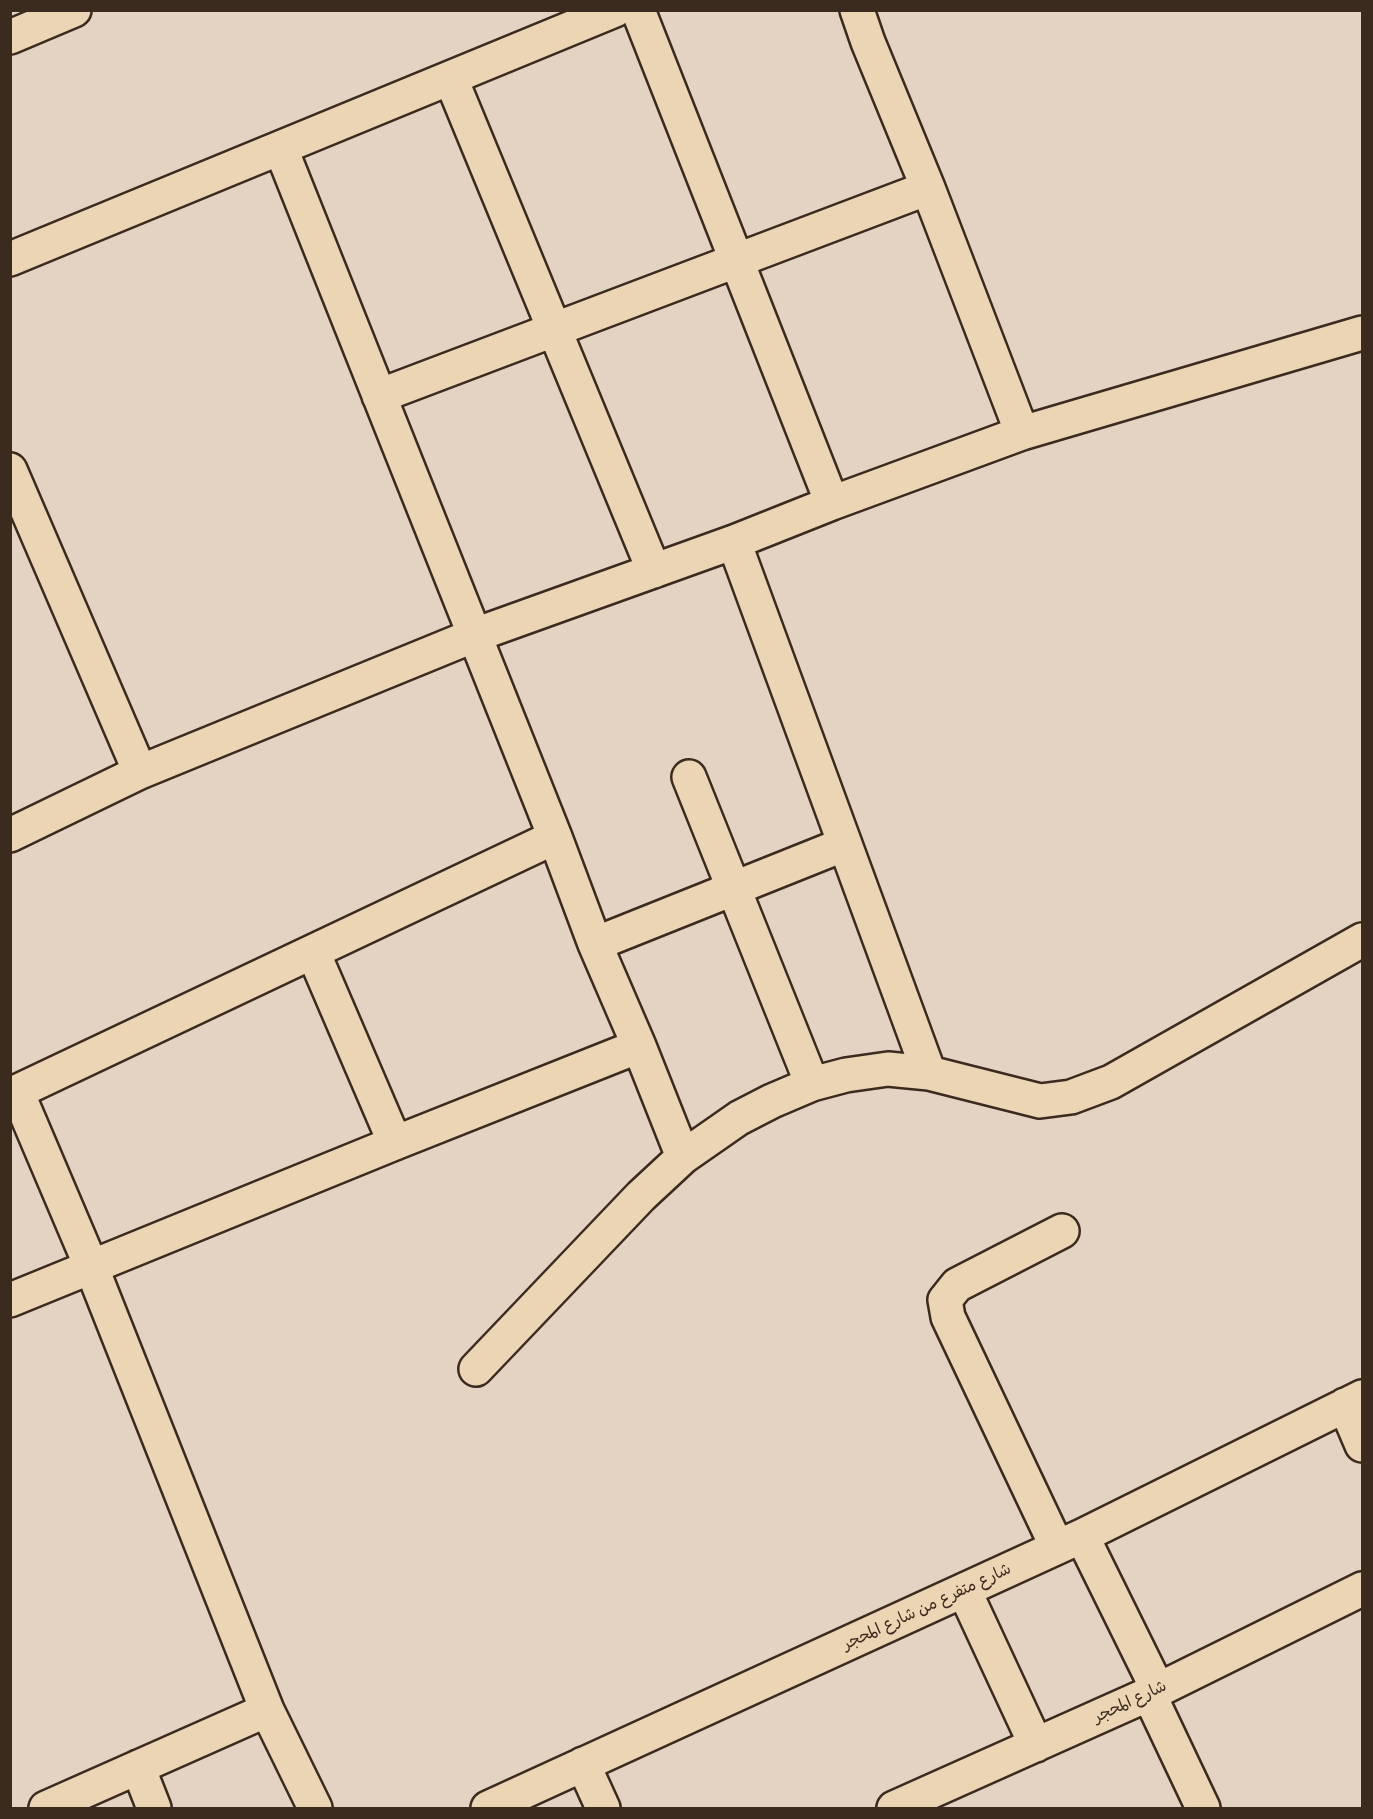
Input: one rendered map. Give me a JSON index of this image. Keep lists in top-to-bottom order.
{
  "streets": {
    "street": ["شارع متفرع من شارع المحجر", "شارع المحجر"]
  }
}
